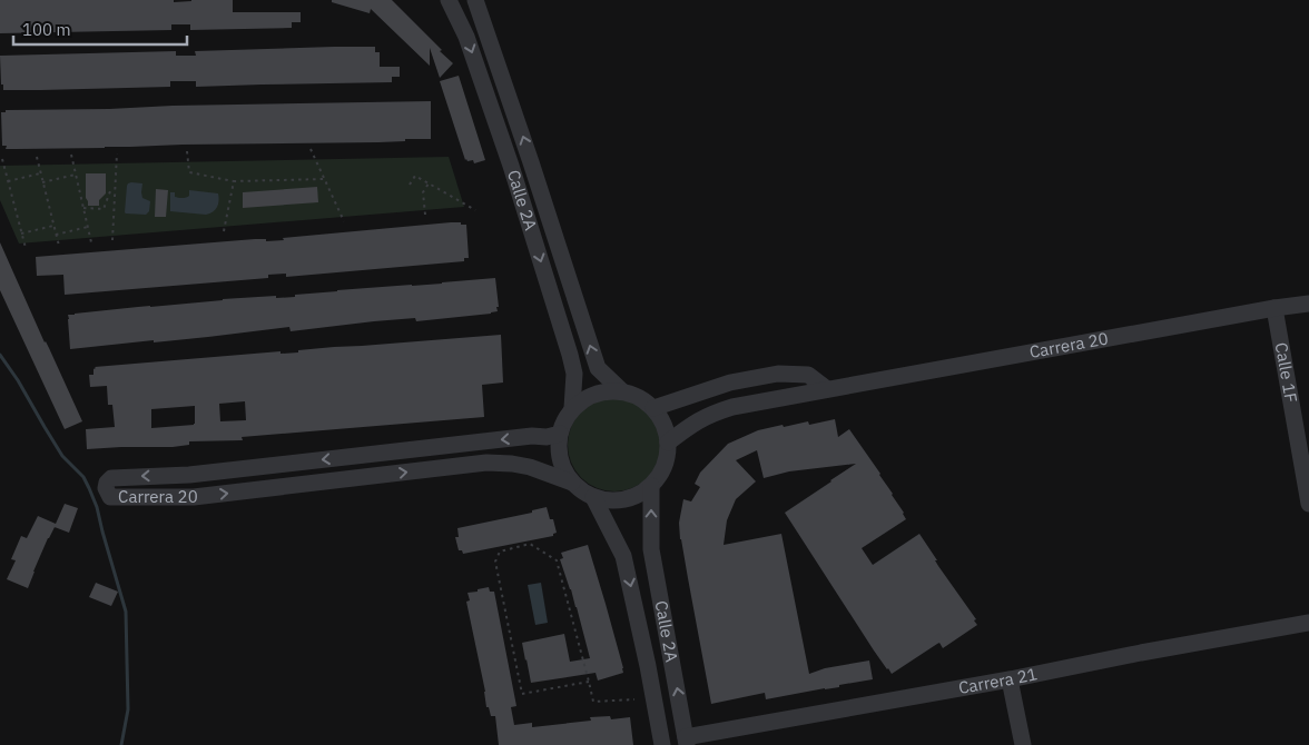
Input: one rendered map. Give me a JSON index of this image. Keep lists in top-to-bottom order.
{
  "streets": {
    "street": [
      "Calle 2A",
      "Carrera 20",
      "Calle 1F",
      "Carrera 21"
    ]
  },
  "crossings": [
    ["Calle 2A", "Carrera 20"],
    ["Calle 2A", "Carrera 21"],
    ["Carrera 20", "Calle 1F"]
  ],
  "scale_bar": "100 m"
}
